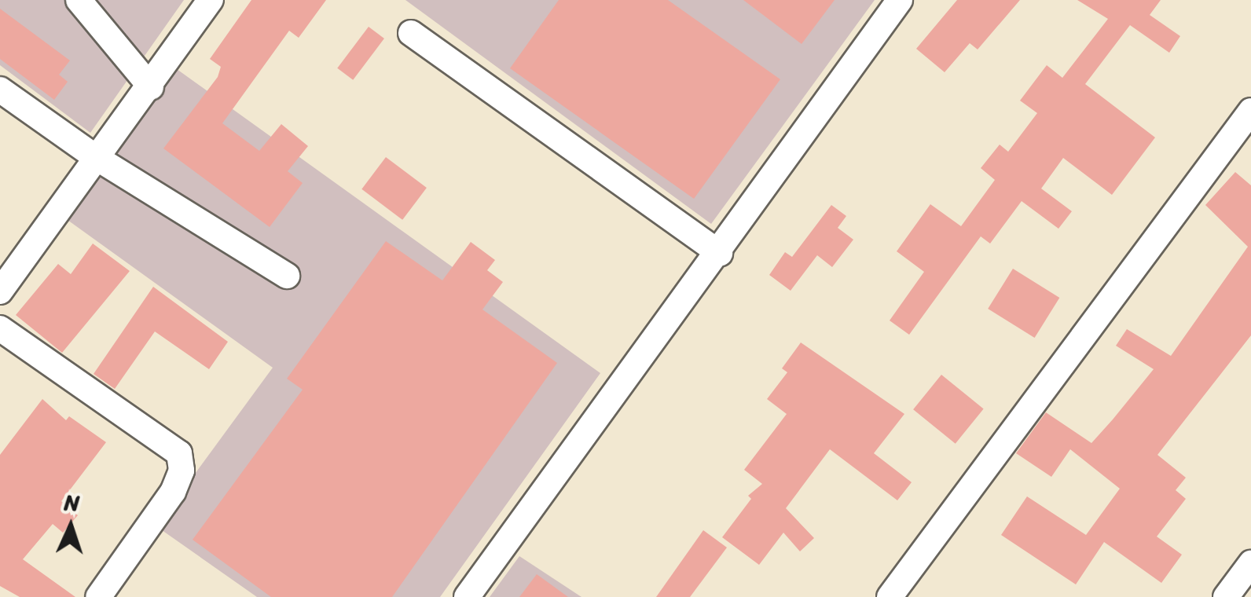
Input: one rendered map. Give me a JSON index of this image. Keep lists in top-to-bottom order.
{
  "north": "top"
}
